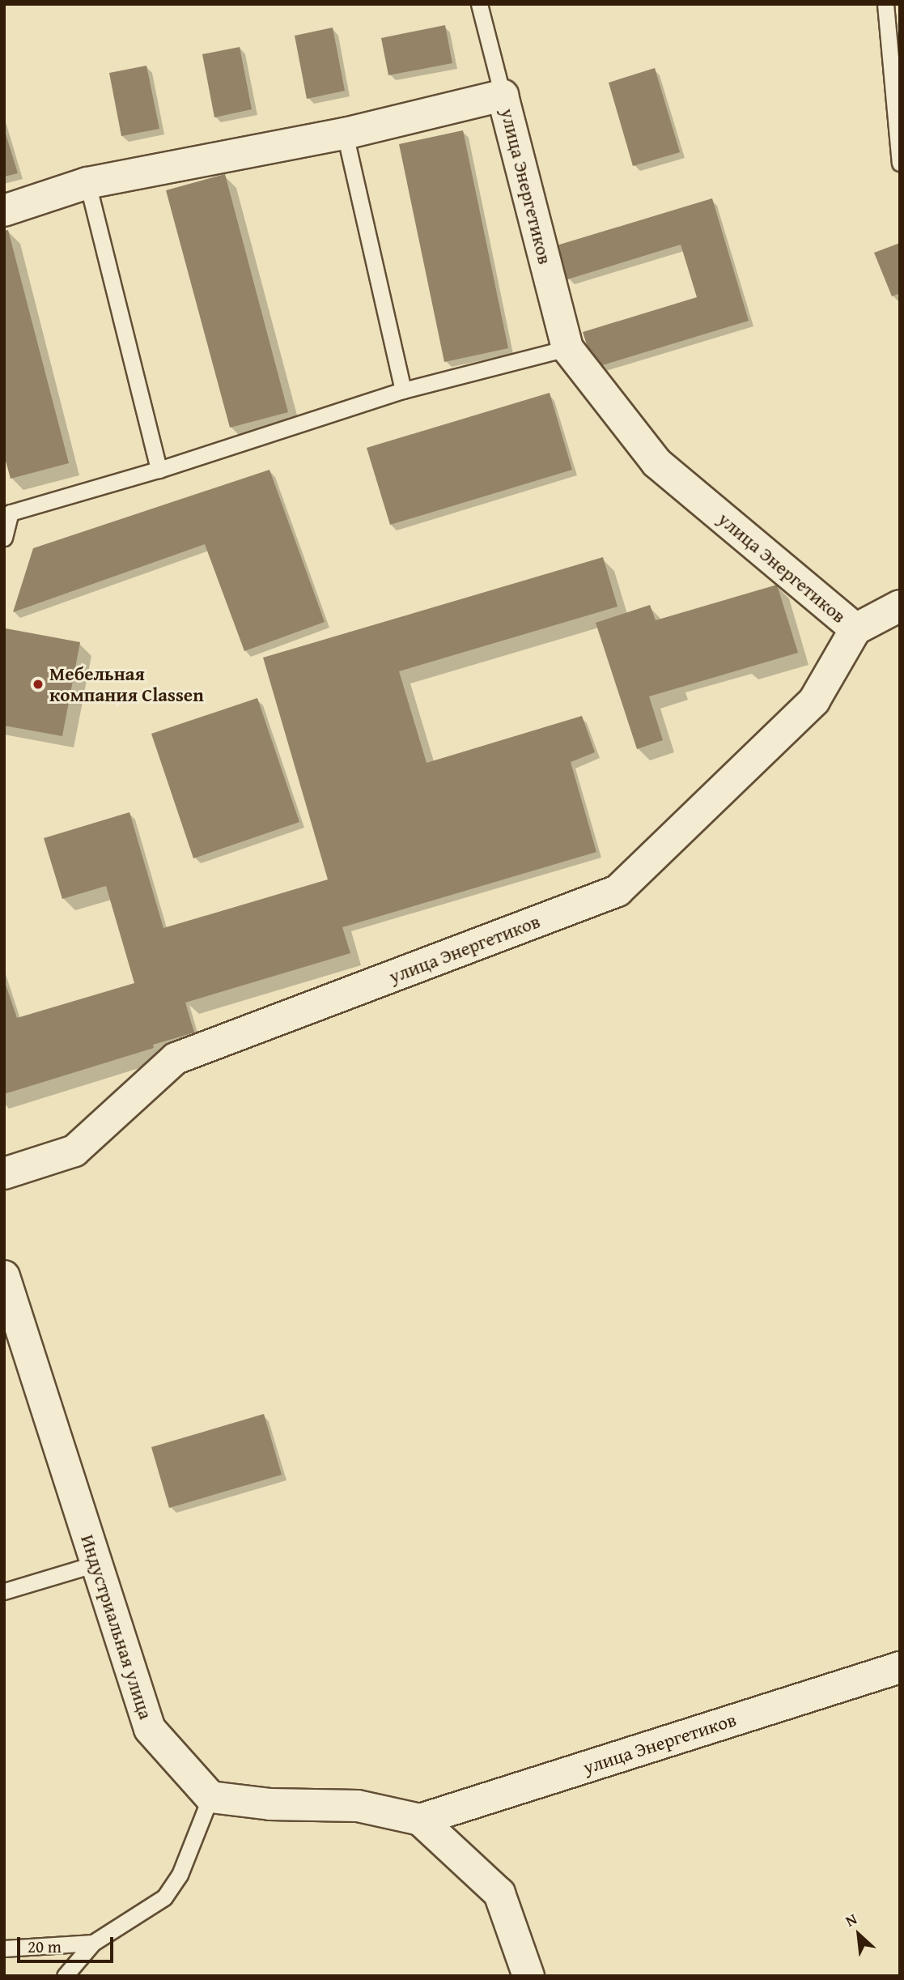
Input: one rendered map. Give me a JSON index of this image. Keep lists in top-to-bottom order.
{
  "streets": {
    "street": ["улица Энергетиков", "Индустриальная улица"]
  },
  "places": ["Мебельная компания Сlassen"],
  "scale_bar": "20 m",
  "north": "top left"
}
